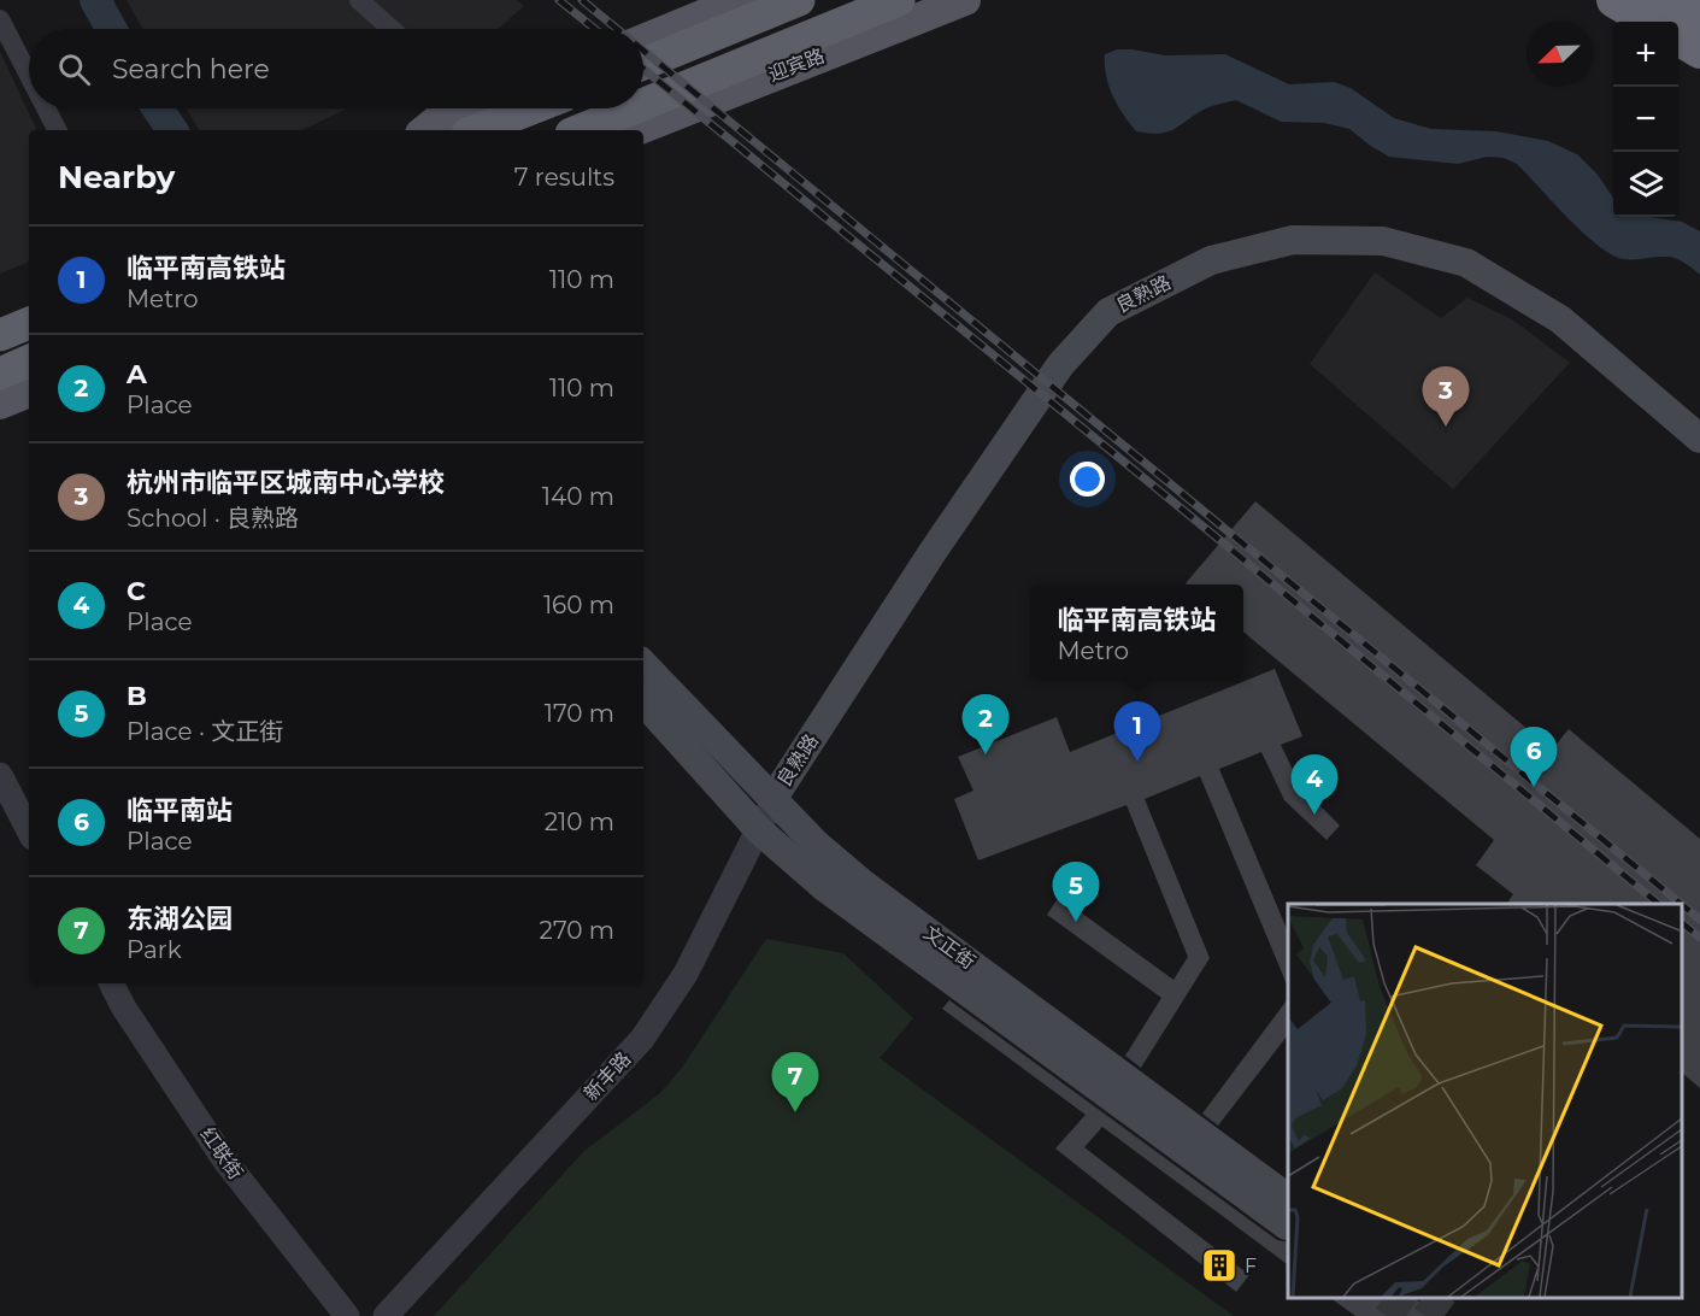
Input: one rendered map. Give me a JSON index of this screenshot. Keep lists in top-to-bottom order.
{
  "streets": {
    "highway": ["迎宾路"],
    "main road": ["良熟路", "文正街"],
    "street": ["新丰路", "红联街"]
  },
  "crossings": [
    ["良熟路", "文正街"],
    ["良熟路", "新丰路"],
    ["文正街", "新丰路"]
  ],
  "places": {
    "building": ["F"]
  },
  "north": "bottom left",
  "page": {
    "map_buttons": ["+", "−"],
    "search": "Search here",
    "heading": ["Nearby", "7 results"],
    "list": [
      {
        "mark": "1",
        "name": "临平南高铁站",
        "note": "Metro",
        "value": "110 m"
      },
      {
        "mark": "2",
        "name": "A",
        "note": "Place",
        "value": "110 m"
      },
      {
        "mark": "3",
        "name": "杭州市临平区城南中心学校",
        "note": "School · 良熟路",
        "value": "140 m"
      },
      {
        "mark": "4",
        "name": "C",
        "note": "Place",
        "value": "160 m"
      },
      {
        "mark": "5",
        "name": "B",
        "note": "Place · 文正街",
        "value": "170 m"
      },
      {
        "mark": "6",
        "name": "临平南站",
        "note": "Place",
        "value": "210 m"
      },
      {
        "mark": "7",
        "name": "东湖公园",
        "note": "Park",
        "value": "270 m"
      }
    ],
    "pins": [
      "3",
      "2",
      "1",
      "6",
      "4",
      "5",
      "7"
    ],
    "popup": ["临平南高铁站", "Metro"]
  }
}
